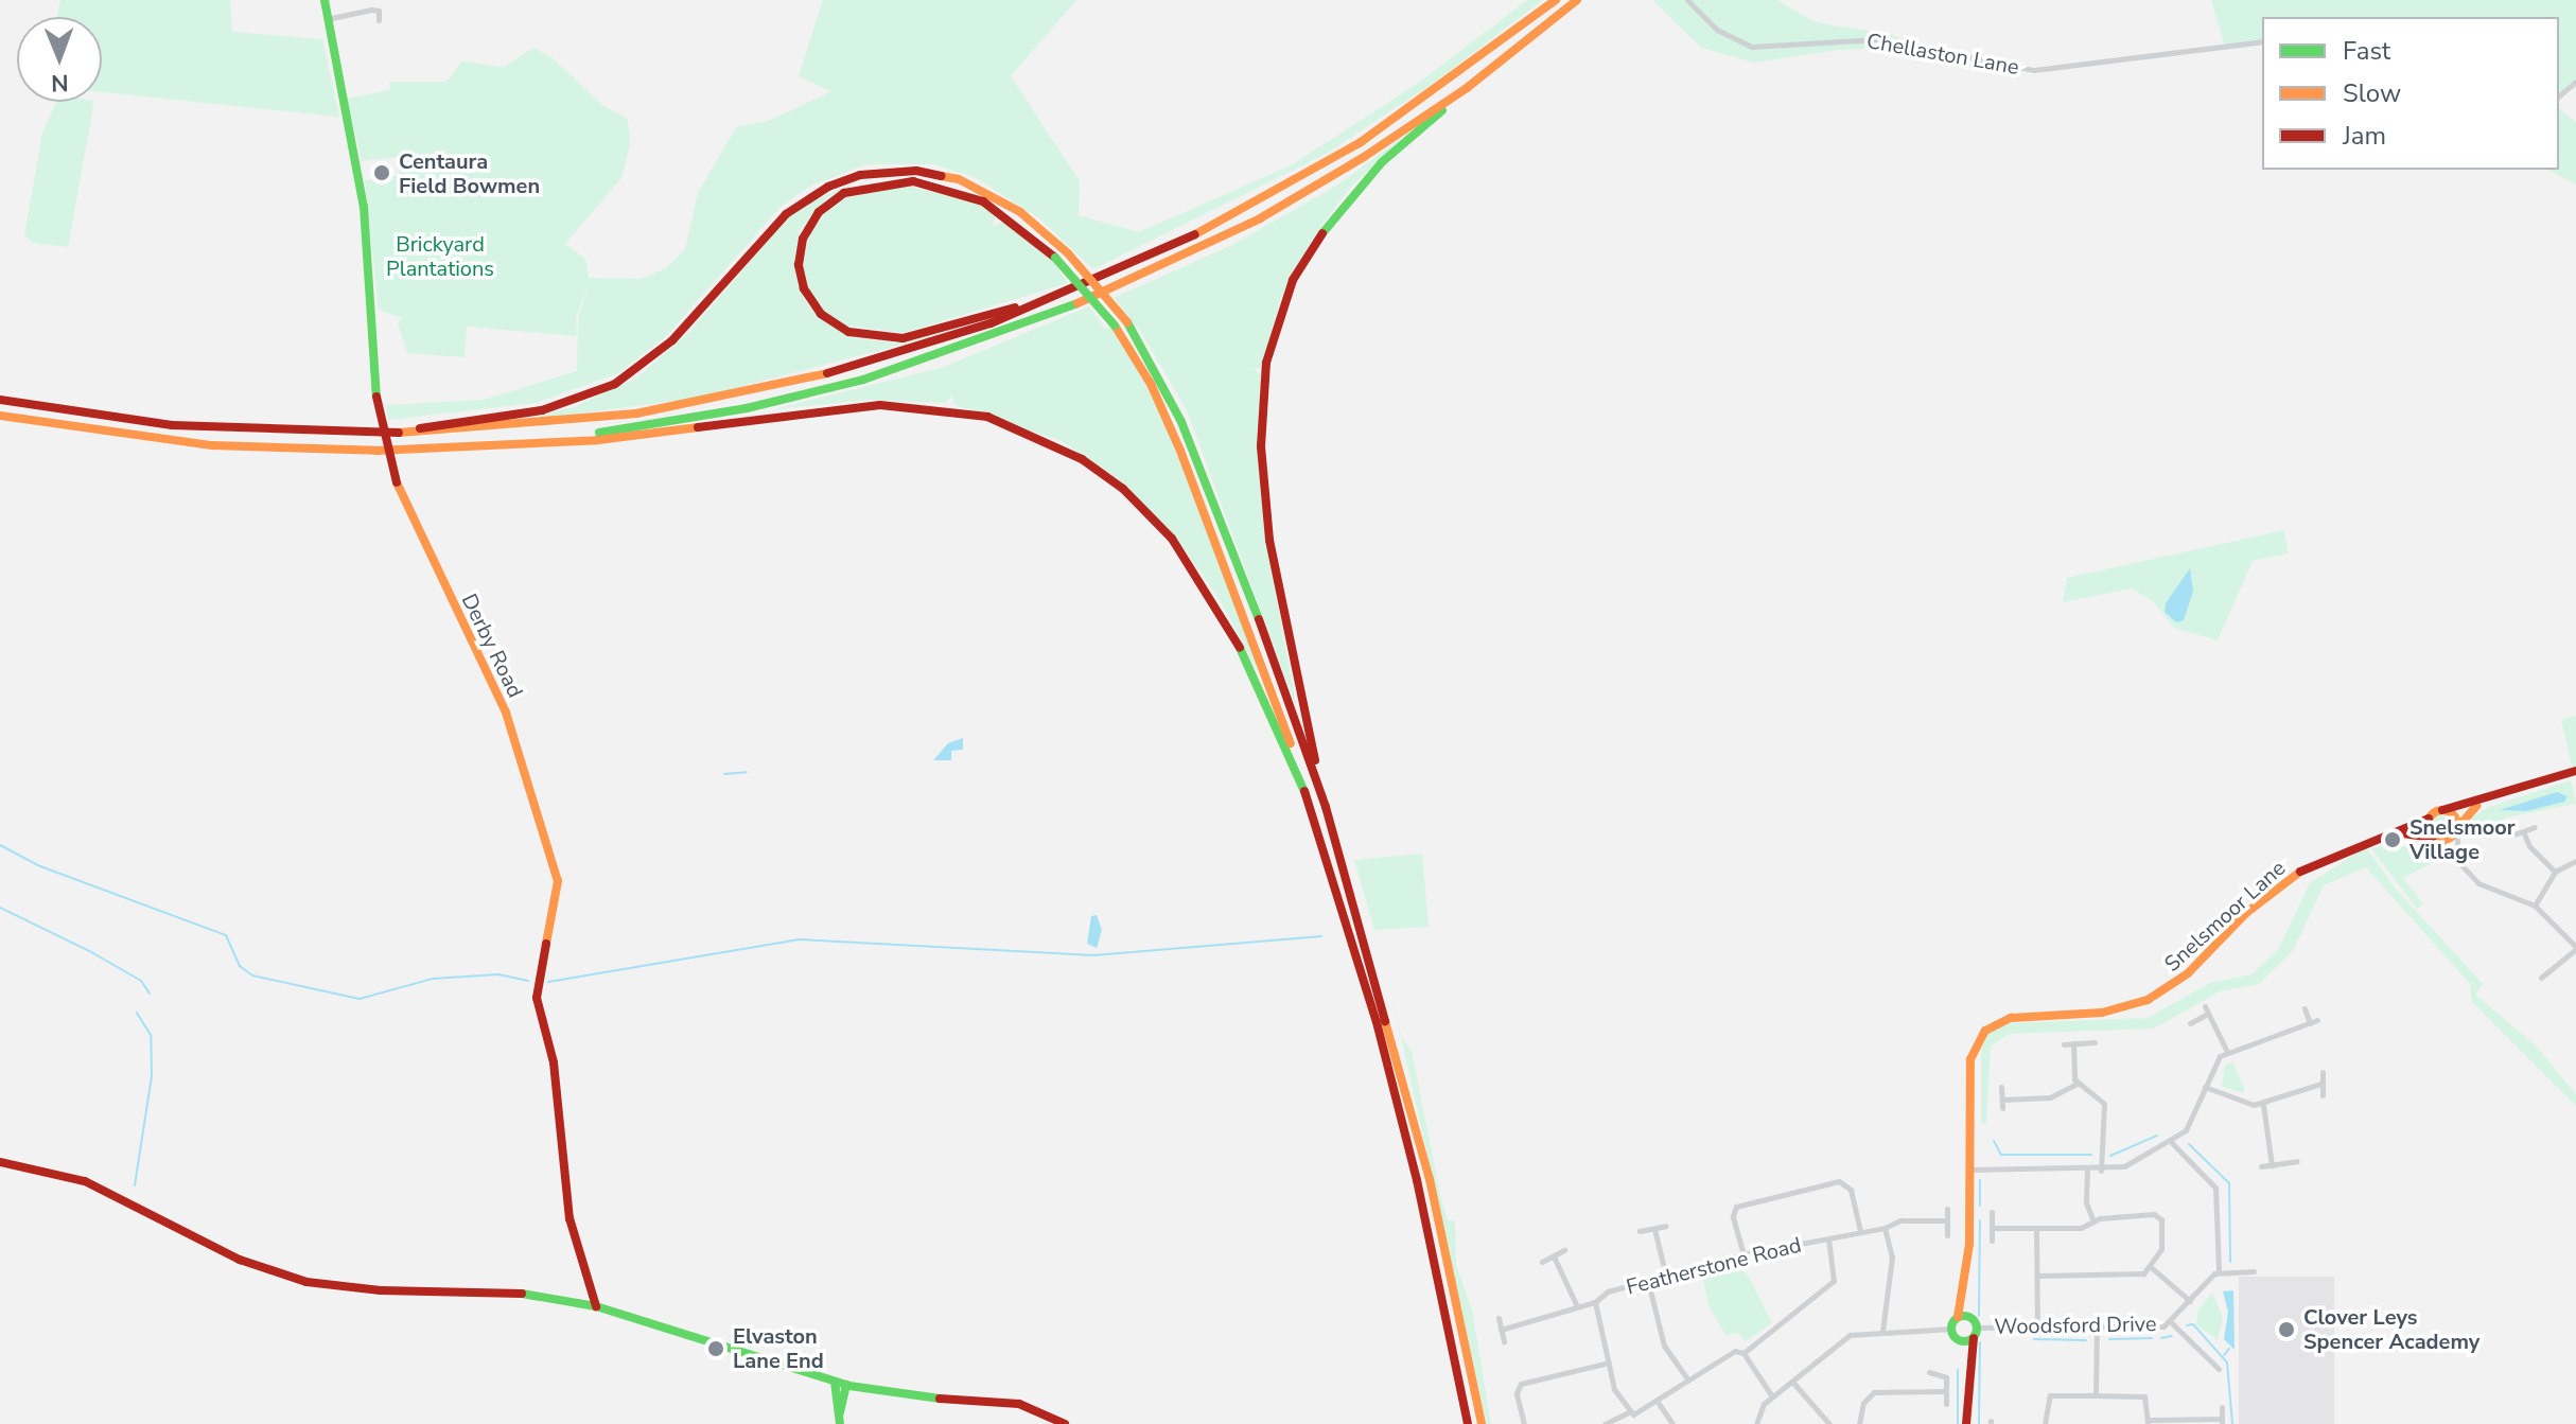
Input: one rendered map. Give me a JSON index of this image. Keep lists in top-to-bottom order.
{
  "streets": {
    "main road": ["Derby Road", "Snelsmoor Lane"],
    "street": ["Chellaston Lane", "Featherstone Road", "Woodsford Drive"]
  },
  "crossings": [
    ["Snelsmoor Lane", "Woodsford Drive"]
  ],
  "parks": ["Brickyard Plantations"],
  "places": [
    "Centaura Field Bowmen",
    "Snelsmoor Village",
    "Clover Leys Spencer Academy",
    "Elvaston Lane End"
  ],
  "legend": ["Fast", "Slow", "Jam"],
  "north": "bottom"
}
